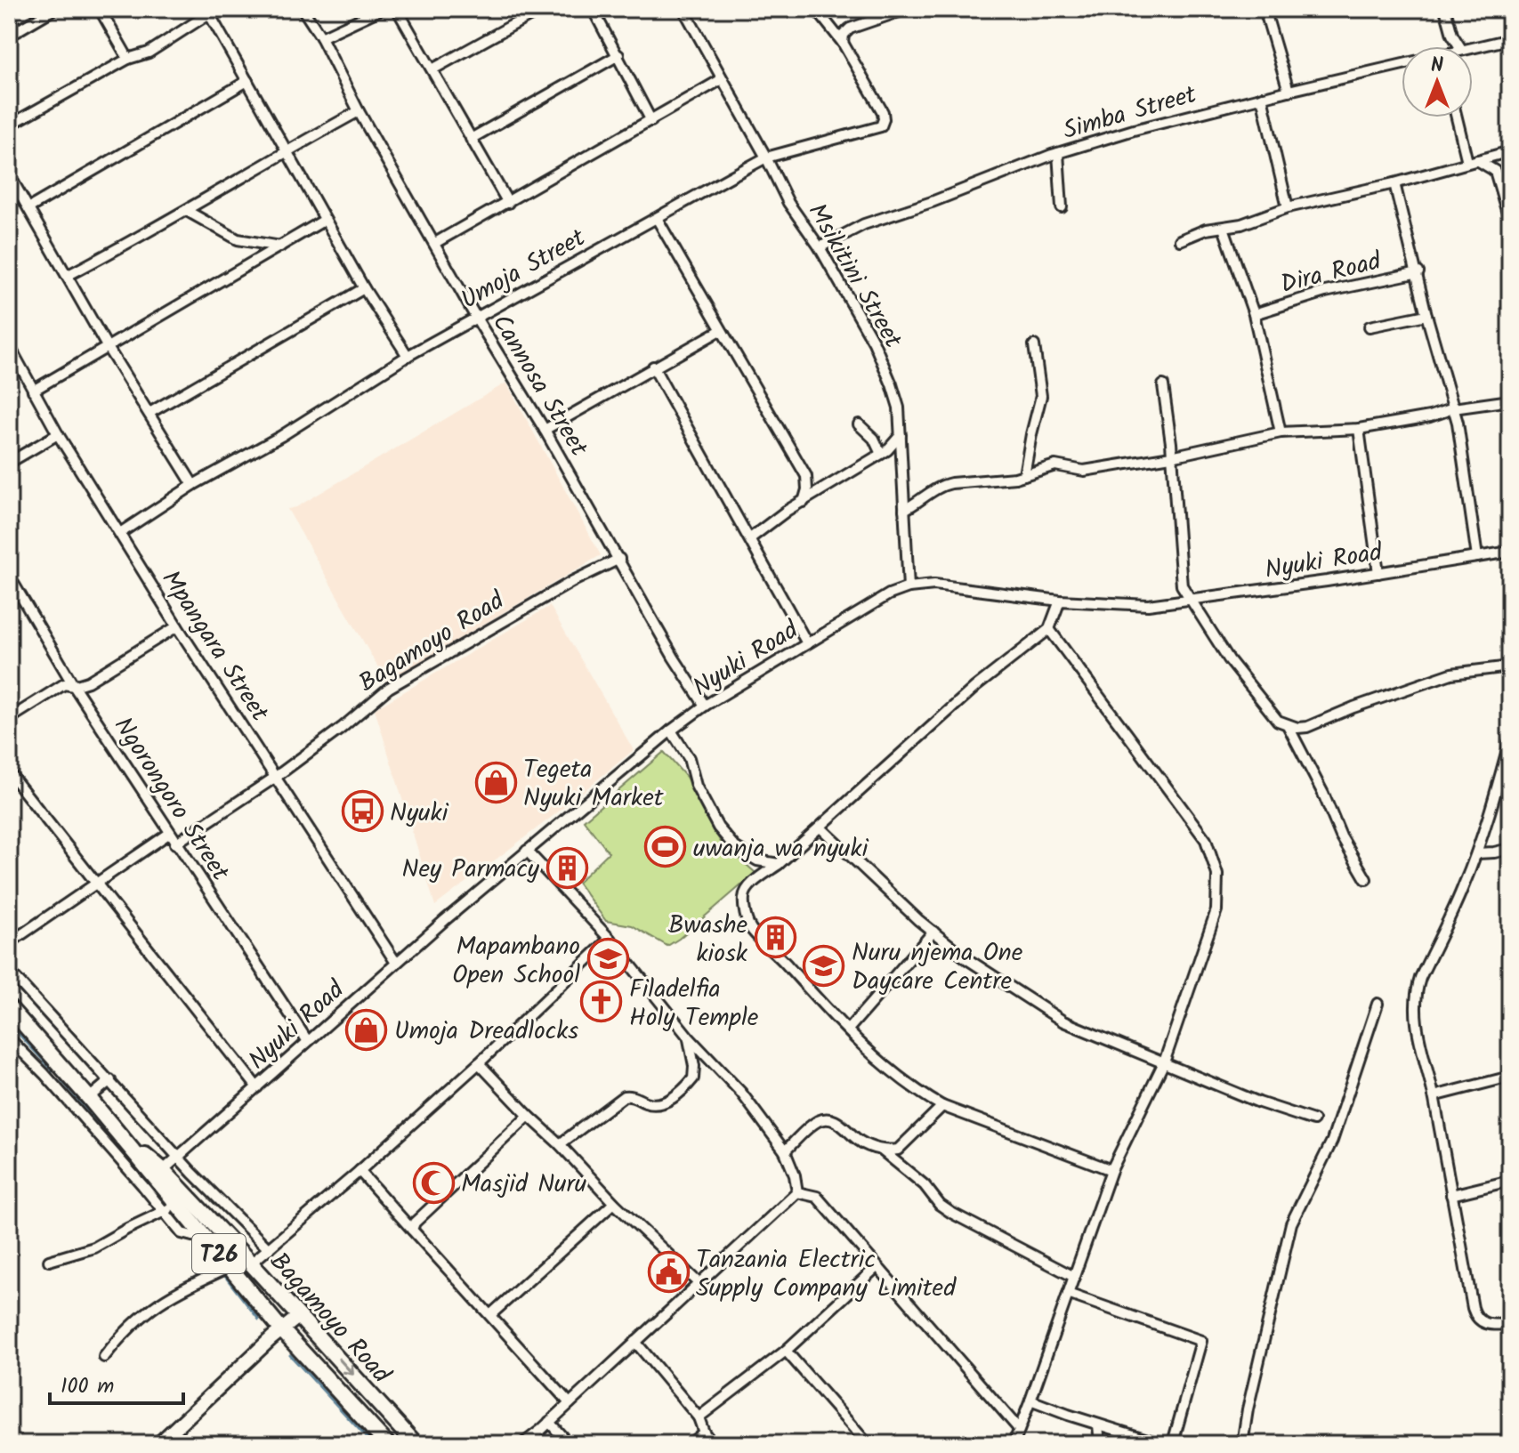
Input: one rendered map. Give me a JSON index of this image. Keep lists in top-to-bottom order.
{
  "streets": {
    "highway": ["Bagamoyo Road", "T26"],
    "street": [
      "Simba Street",
      "Umoja Street",
      "Dira Road",
      "Msikitini Street",
      "Cannosa Street",
      "Nyuki Road",
      "Mpangara Street",
      "Ngorongoro Street"
    ]
  },
  "crossings": [
    ["Simba Street", "Msikitini Street"],
    ["Umoja Street", "Msikitini Street"],
    ["Umoja Street", "Cannosa Street"],
    ["Umoja Street", "Mpangara Street"],
    ["Msikitini Street", "Nyuki Road"],
    ["Cannosa Street", "Nyuki Road"],
    ["Cannosa Street", "Bagamoyo Road"],
    ["Nyuki Road", "Bagamoyo Road"],
    ["Nyuki Road", "Mpangara Street"],
    ["Nyuki Road", "Ngorongoro Street"],
    ["Bagamoyo Road", "Mpangara Street"],
    ["Bagamoyo Road", "Ngorongoro Street"]
  ],
  "places": {
    "shop": ["Tegeta Nyuki Market", "Umoja Dreadlocks"],
    "bus stop": ["Nyuki"],
    "sports": ["uwanja wa nyuki"],
    "building": ["Ney Parmacy", "Bwashe kiosk"],
    "school or university": ["Mapambano Open School", "Nuru njema One Daycare Centre"],
    "church": ["Filadelfia Holy Temple"],
    "mosque": ["Masjid Nuru"],
    "public building": ["Tanzania Electric Supply Company Limited"]
  },
  "scale_bar": "100 m",
  "north": "top"
}
